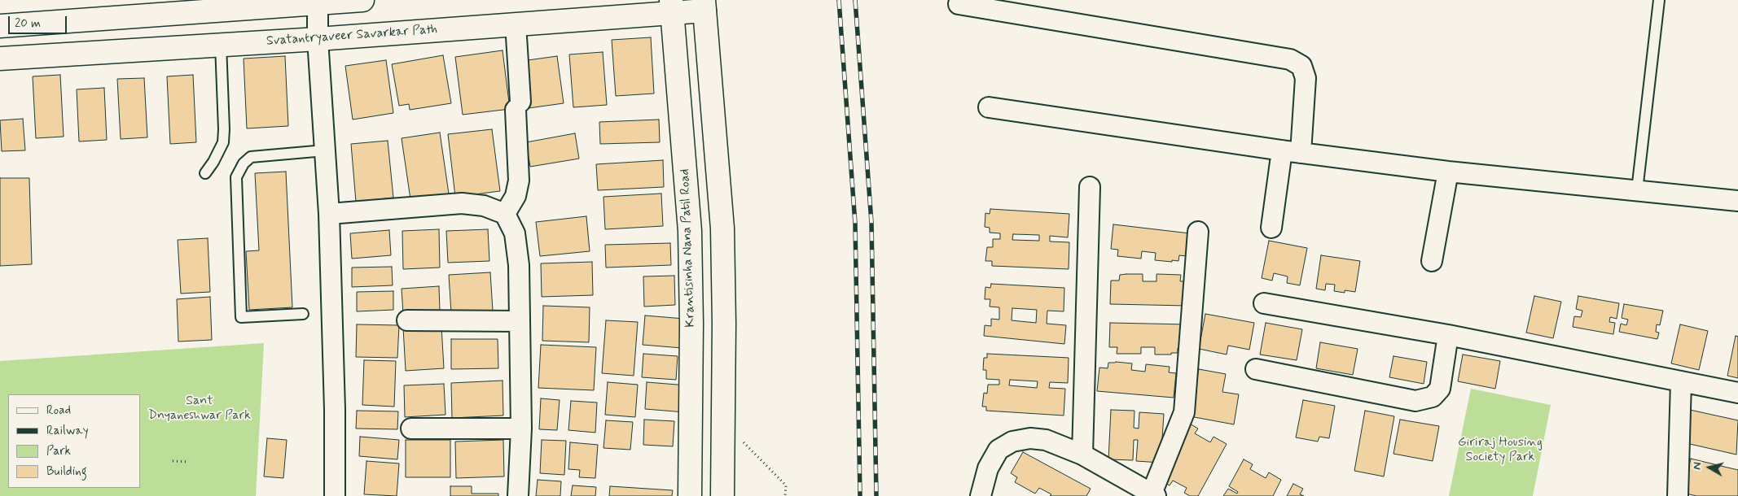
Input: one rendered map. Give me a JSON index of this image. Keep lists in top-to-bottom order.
{
  "streets": {
    "main road": ["Svatantryaveer Savarkar Path", "Krantisinha Nana Patil Road"]
  },
  "crossings": [
    ["Svatantryaveer Savarkar Path", "Krantisinha Nana Patil Road"]
  ],
  "parks": ["Sant Dnyaneshwar Park", "Giriraj Housing Society Park"],
  "legend": [
    "Road",
    "Railway",
    "Park",
    "Building"
  ],
  "scale_bar": "20 m",
  "north": "left"
}
